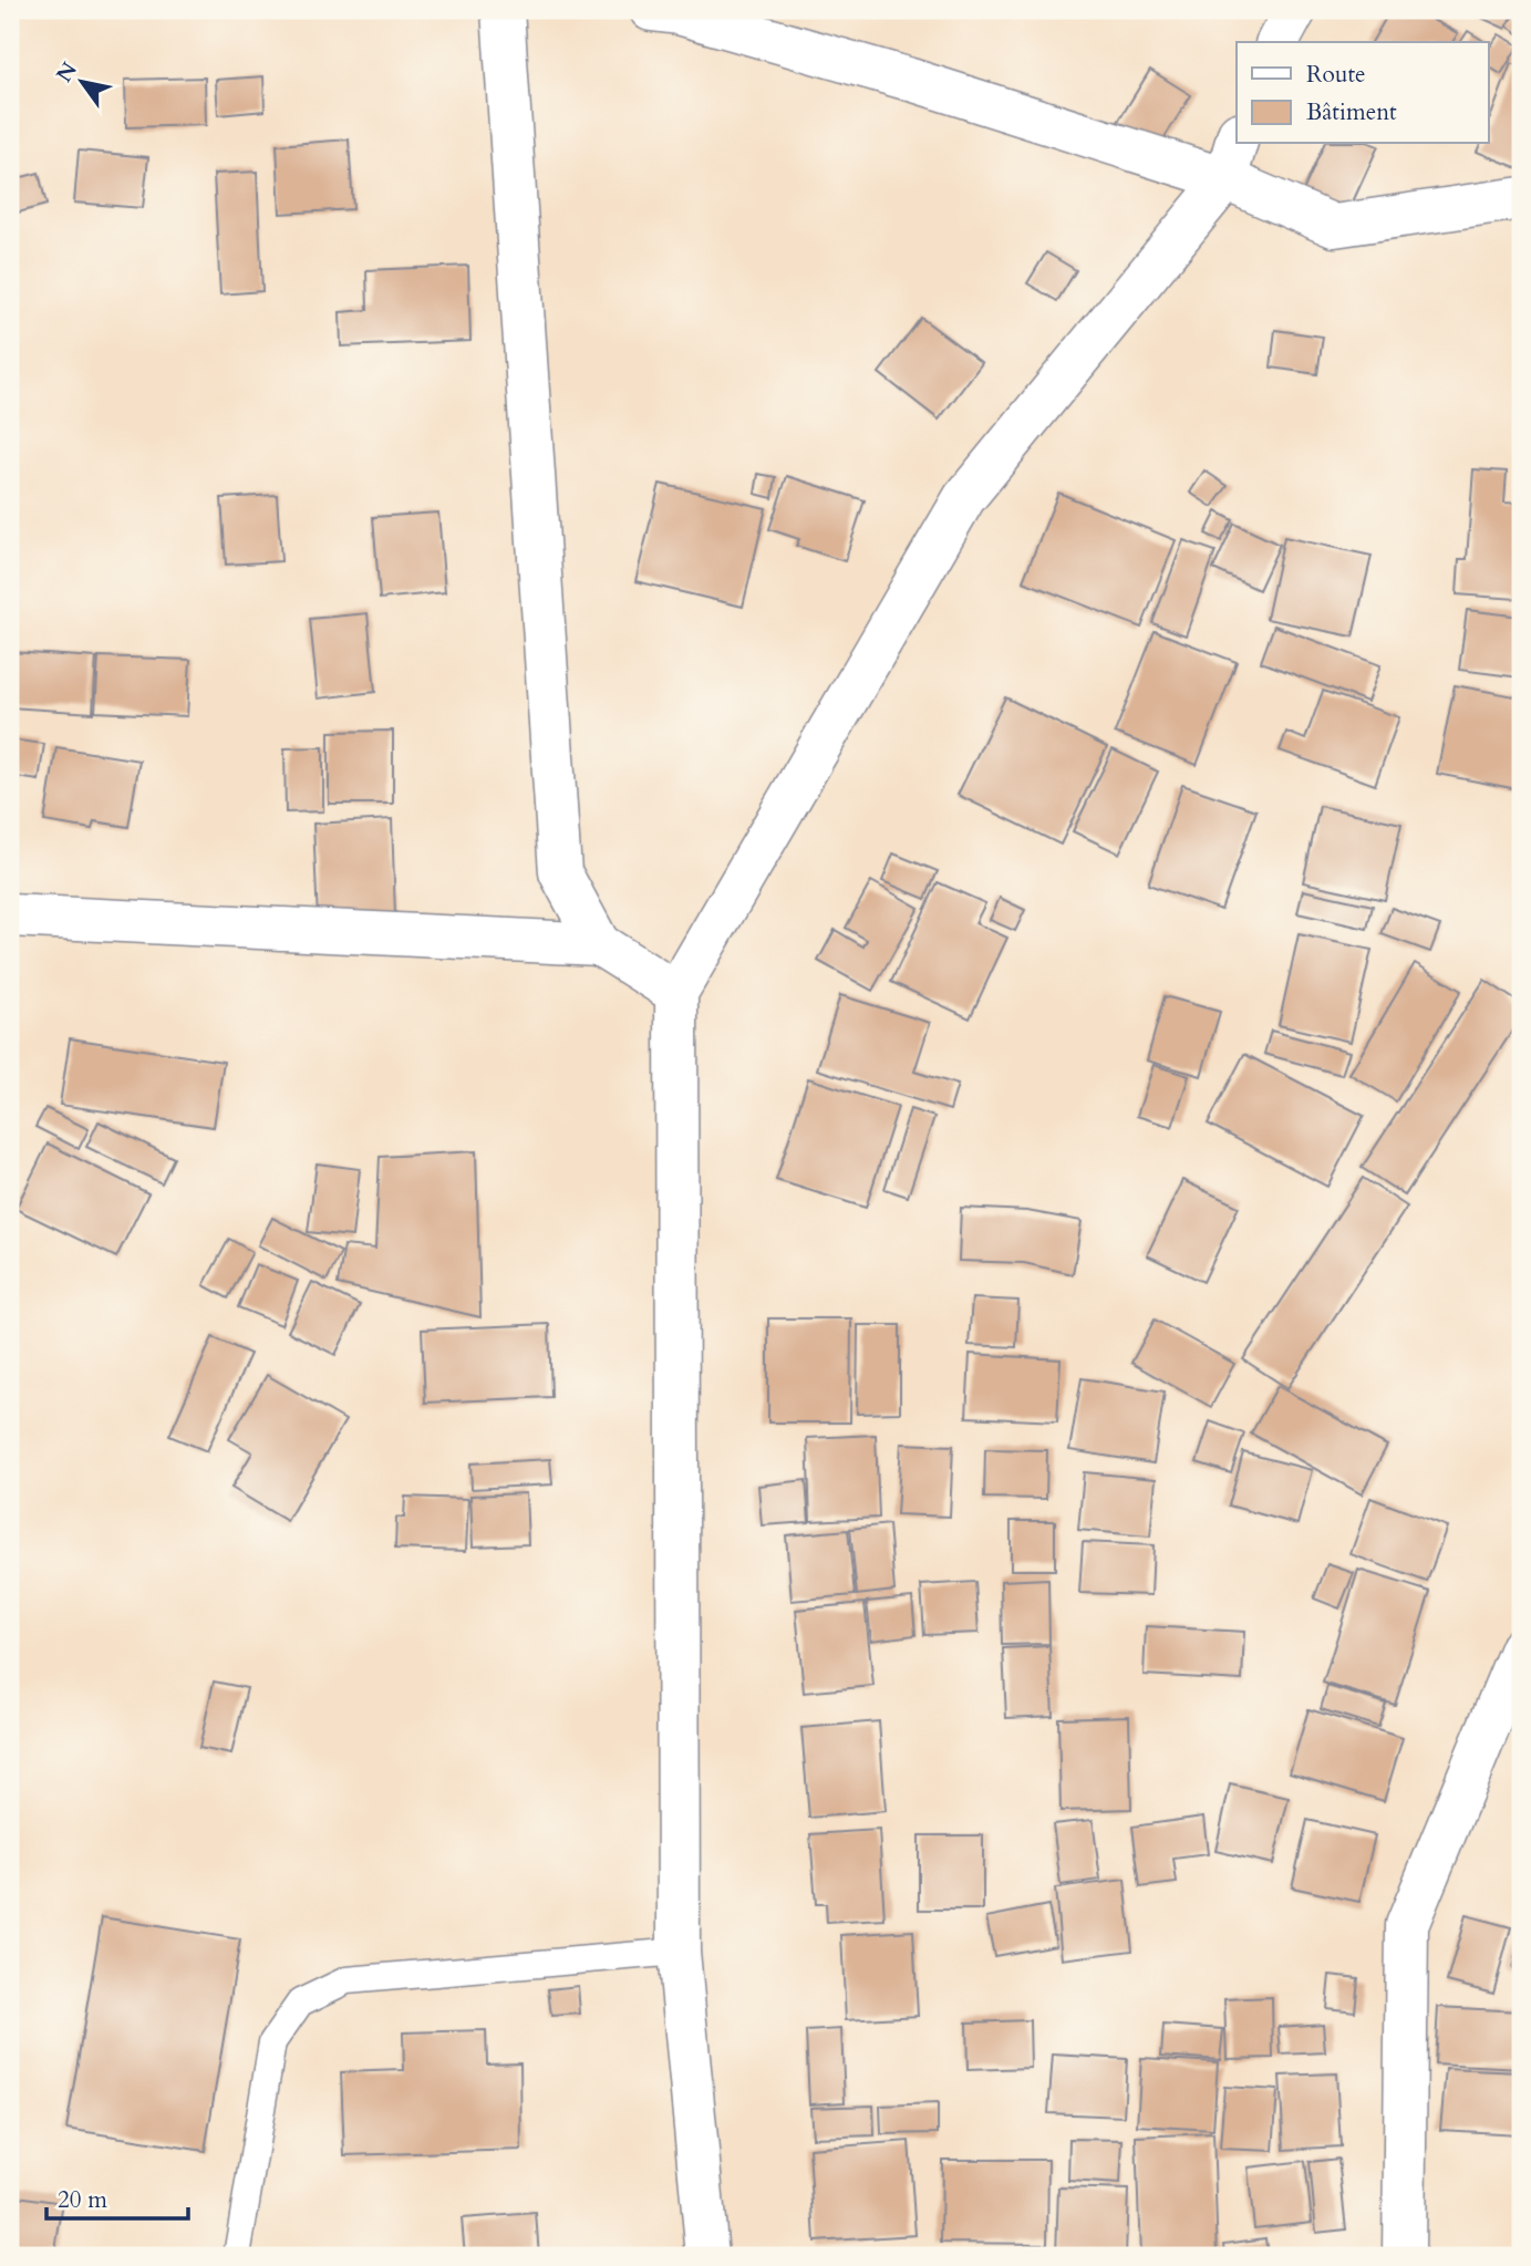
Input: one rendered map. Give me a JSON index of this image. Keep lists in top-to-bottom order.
{
  "legend": ["Route", "Bâtiment"],
  "scale_bar": "20 m",
  "north": "top left"
}
